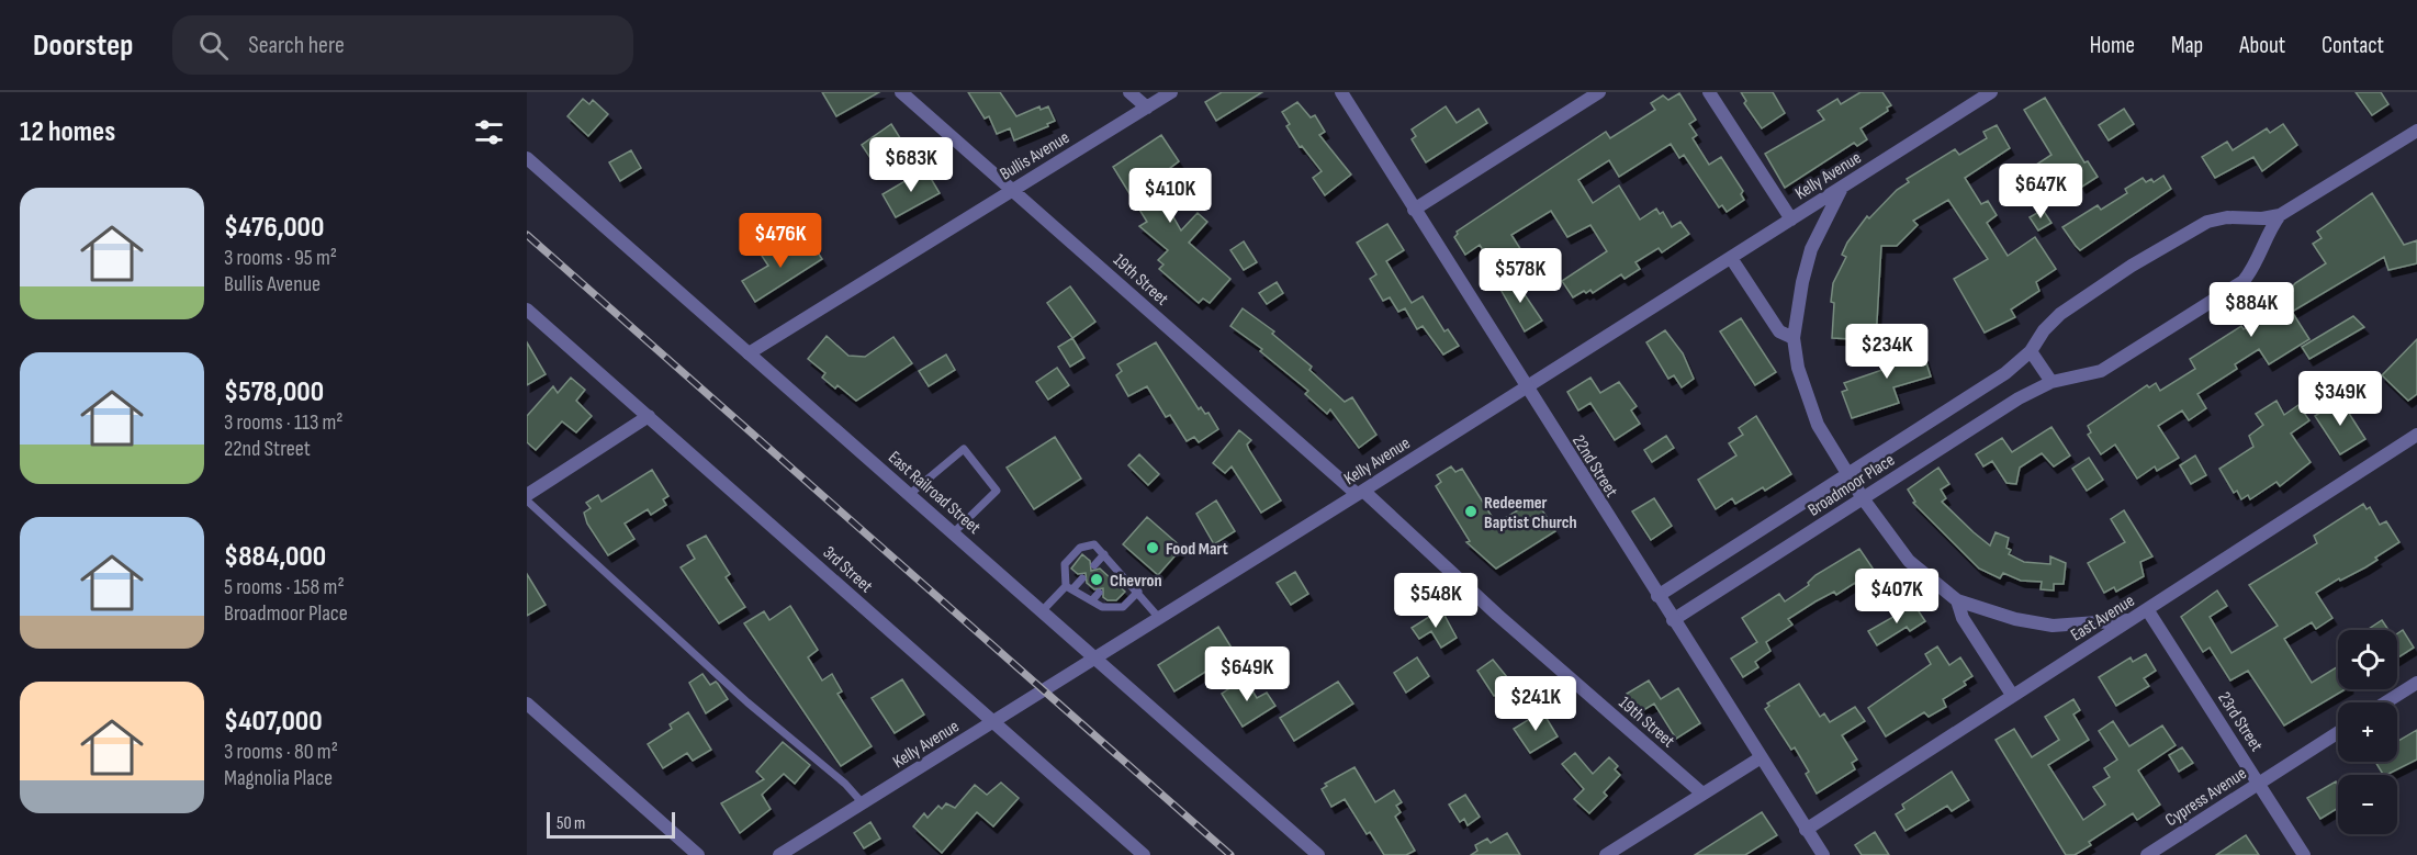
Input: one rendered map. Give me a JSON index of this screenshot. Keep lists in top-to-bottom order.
{
  "streets": {
    "street": [
      "Bullis Avenue",
      "Kelly Avenue",
      "19th Street",
      "22nd Street",
      "Broadmoor Place",
      "East Railroad Street",
      "3rd Street",
      "East Avenue",
      "23rd Street",
      "Cypress Avenue"
    ]
  },
  "crossings": [
    ["Bullis Avenue", "19th Street"],
    ["Bullis Avenue", "East Railroad Street"],
    ["Kelly Avenue", "19th Street"],
    ["Kelly Avenue", "22nd Street"],
    ["Kelly Avenue", "East Railroad Street"],
    ["Kelly Avenue", "3rd Street"],
    ["22nd Street", "Broadmoor Place"],
    ["22nd Street", "East Avenue"],
    ["East Avenue", "23rd Street"],
    ["23rd Street", "Cypress Avenue"]
  ],
  "places": ["Redeemer Baptist Church", "Food Mart", "Chevron"],
  "scale_bar": "50 m",
  "page": {
    "header": "Doorstep",
    "search": "Search here",
    "nav": [
      "Home",
      "Map",
      "About",
      "Contact"
    ],
    "heading": "12 homes",
    "price": [
      "$683K",
      "$647K",
      "$410K",
      "$476K",
      "$578K",
      "$884K",
      "$234K",
      "$349K",
      "$407K",
      "$548K",
      "$649K",
      "$241K"
    ],
    "list": [
      {
        "name": "$476,000",
        "note": "3 rooms · 95 m² · Bullis Avenue"
      },
      {
        "name": "$578,000",
        "note": "3 rooms · 113 m² · 22nd Street"
      },
      {
        "name": "$884,000",
        "note": "5 rooms · 158 m² · Broadmoor Place"
      },
      {
        "name": "$407,000",
        "note": "3 rooms · 80 m² · Magnolia Place"
      }
    ],
    "map_buttons": ["+", "−"],
    "scale": "50 m"
  }
}
